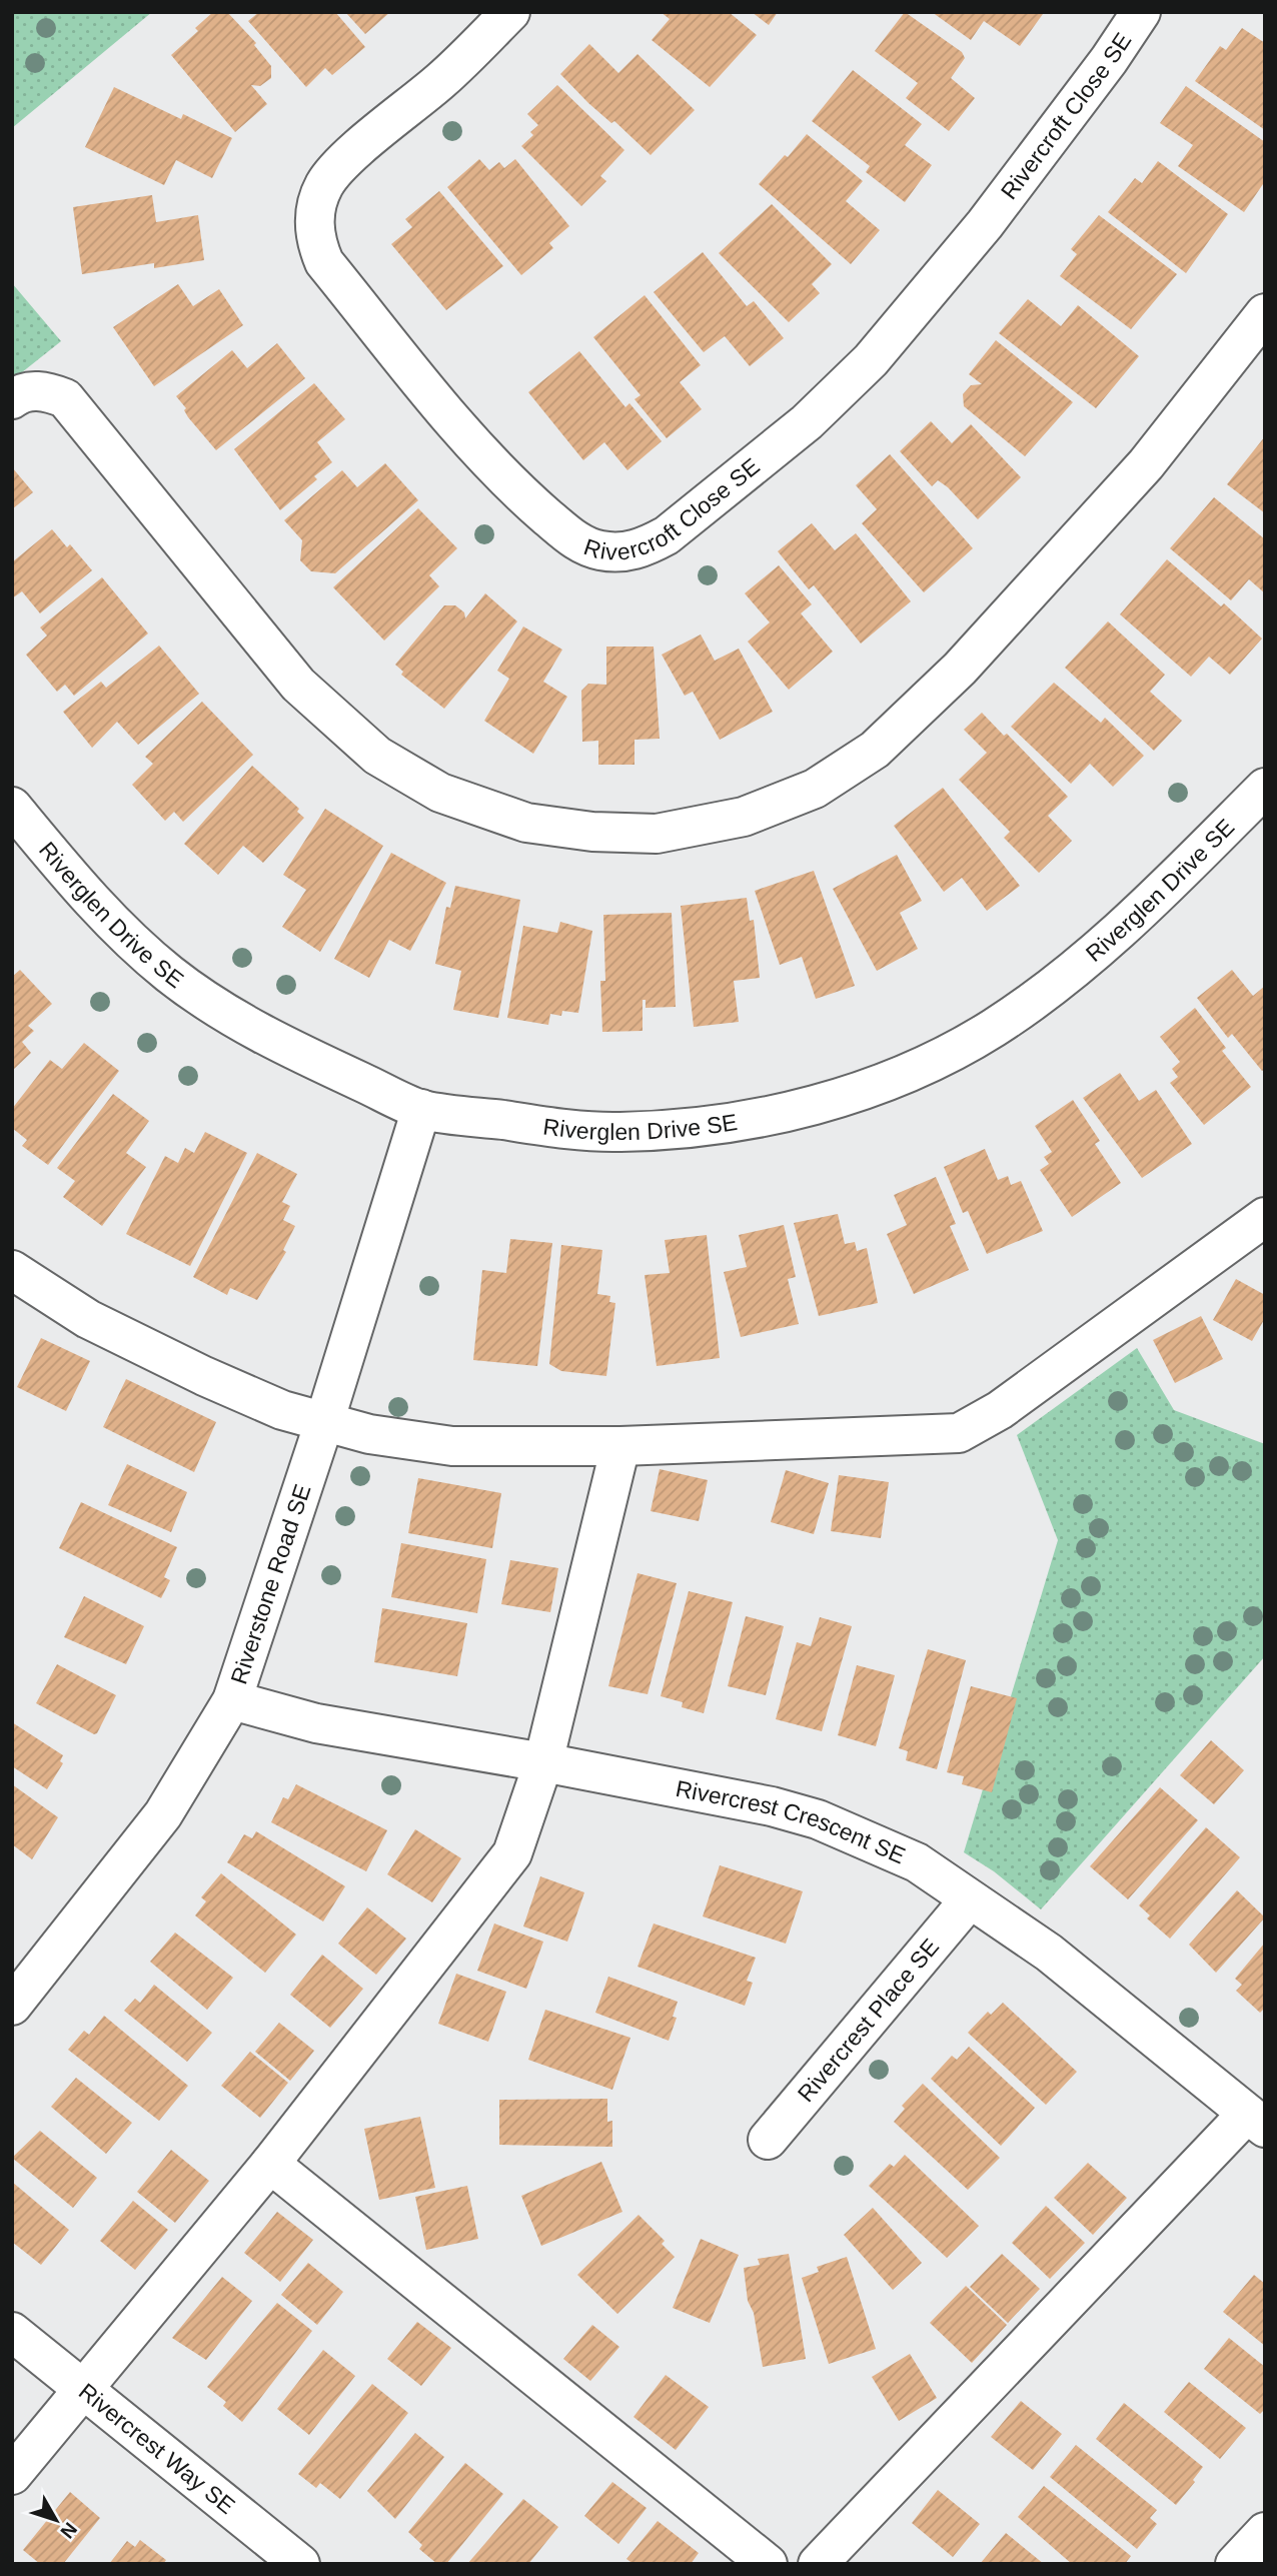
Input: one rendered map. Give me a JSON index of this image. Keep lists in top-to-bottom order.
{
  "streets": {
    "street": [
      "Rivercroft Close SE",
      "Riverglen Drive SE",
      "Riverstone Road SE",
      "Rivercrest Crescent SE",
      "Rivercrest Place SE",
      "Rivercrest Way SE"
    ]
  },
  "crossings": [
    ["Riverglen Drive SE", "Riverstone Road SE"],
    ["Riverstone Road SE", "Rivercrest Crescent SE"],
    ["Rivercrest Crescent SE", "Rivercrest Place SE"]
  ],
  "north": "bottom right"
}
